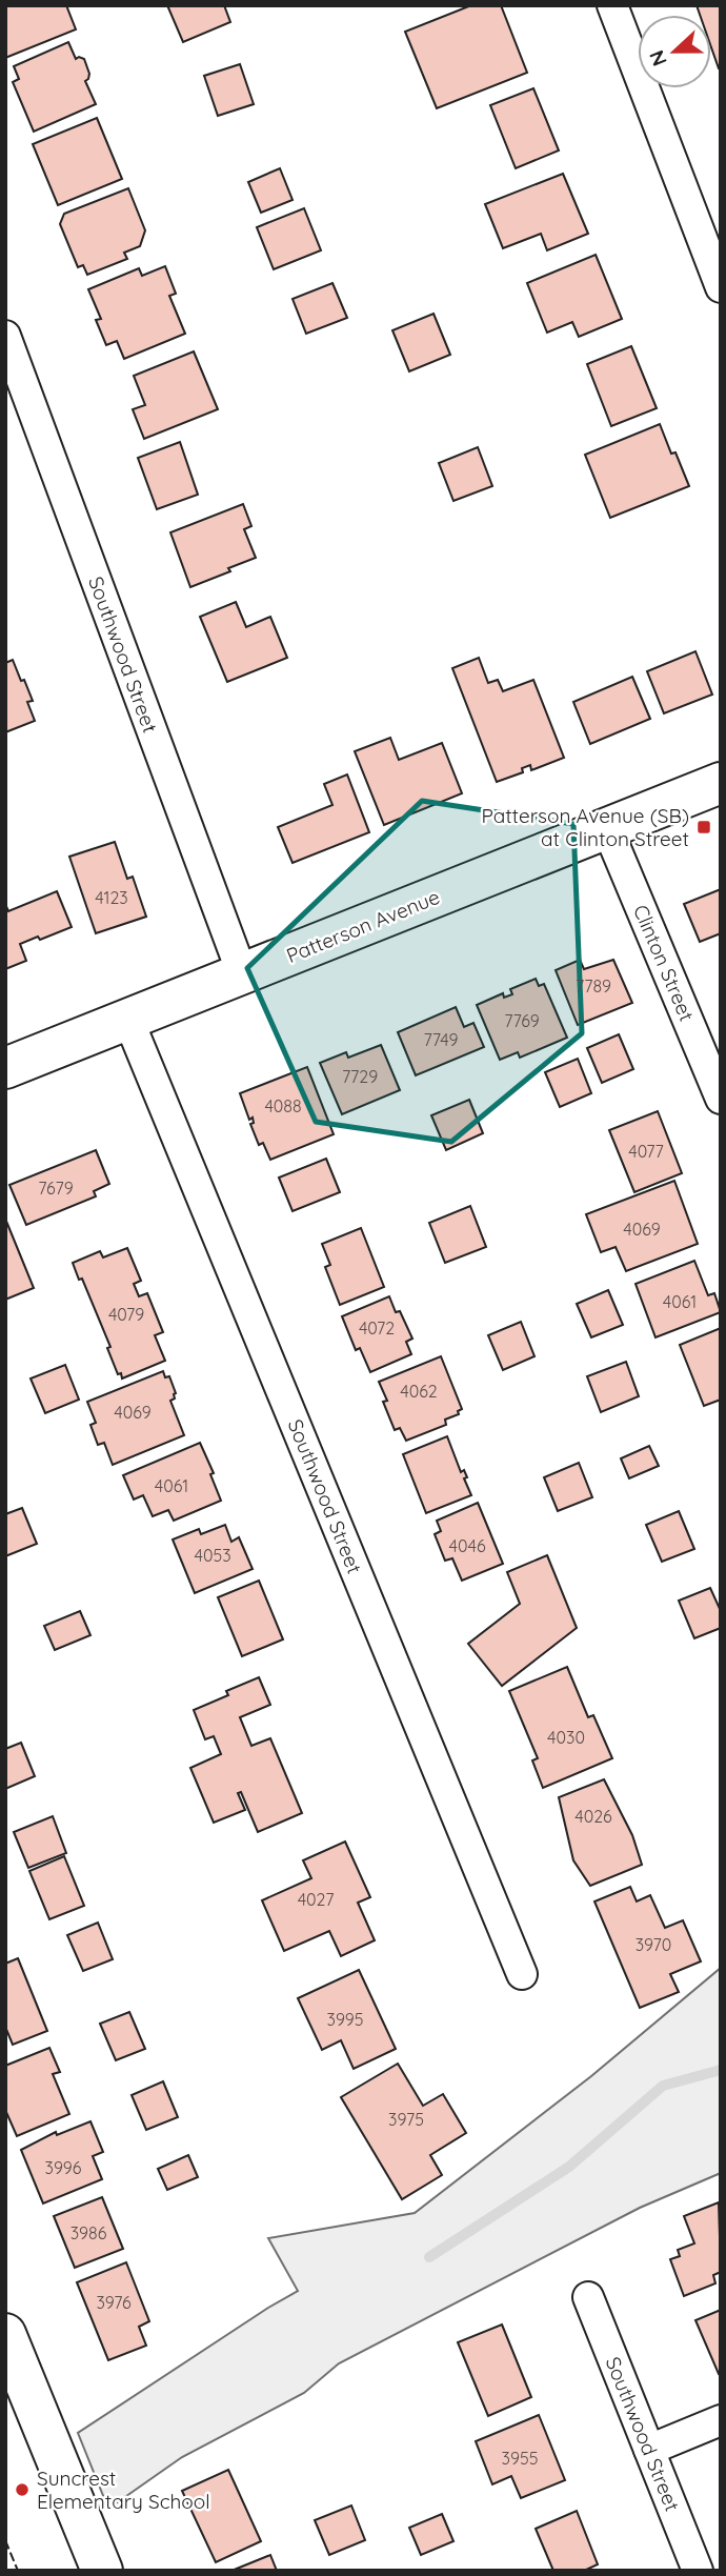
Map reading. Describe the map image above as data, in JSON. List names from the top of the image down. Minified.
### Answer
{"streets":{"street":["Southwood Street","Patterson Avenue","Clinton Street"]},"crossings":[["Southwood Street","Patterson Avenue"],["Patterson Avenue","Clinton Street"]],"places":{"transit":["Patterson Avenue (SB) at Clinton Street"],"other":["Suncrest Elementary School"]},"house_numbers":["4123","7789","7769","7749","7729","4088","4077","7679","4069","4061","4079","4072","4062","4069","4061","4046","4053","4030","4026","4027","3970","3995","3975","3996","3986","3976","3955"],"north":"left"}
